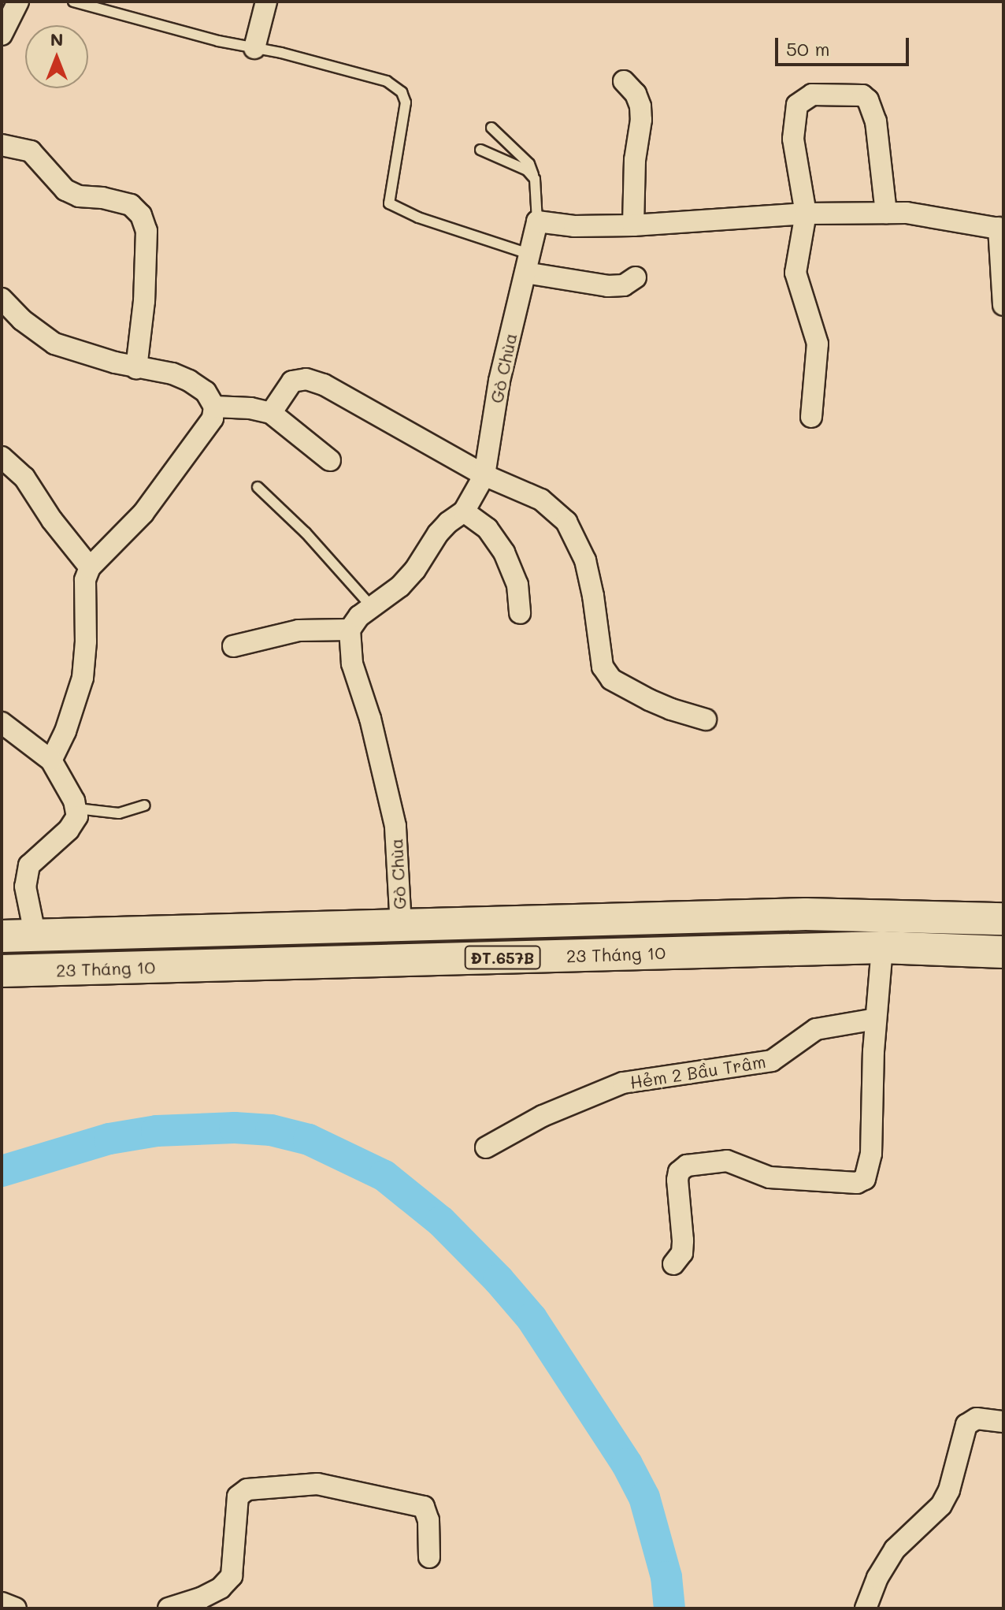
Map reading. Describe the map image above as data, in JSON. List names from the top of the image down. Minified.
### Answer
{"streets":{"main road":["23 Tháng 10","ĐT.657B"],"street":["Gò Chùa","Hẻm 2 Bầu Trâm"]},"crossings":[["Gò Chùa","23 Tháng 10"]],"scale_bar":"50 m","north":"top"}
